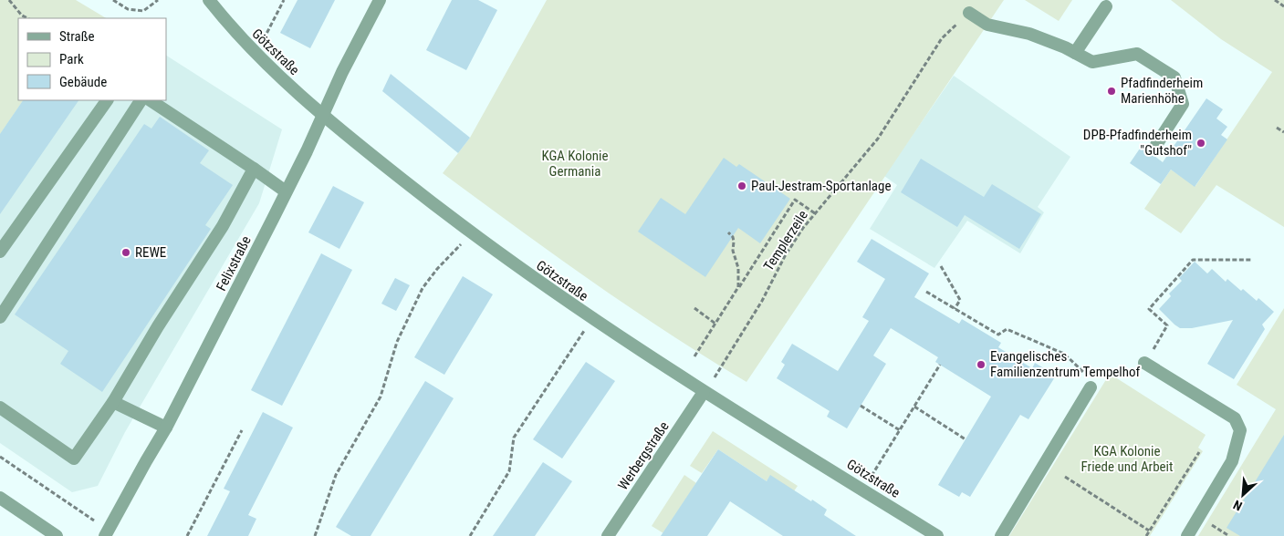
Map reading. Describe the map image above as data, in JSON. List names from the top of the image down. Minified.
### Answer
{"streets":{"street":["Götzstraße","Felixstraße","Werbergstraße"],"path":["Templerzeile"]},"crossings":[["Götzstraße","Templerzeile"],["Götzstraße","Felixstraße"],["Götzstraße","Werbergstraße"],["Templerzeile","Werbergstraße"]],"parks":["KGA Kolonie Germania","KGA Kolonie Friede und Arbeit"],"places":["Pfadfinderheim Marienhöhe","DPB-Pfadfinderheim \"Gutshof\"","Paul-Jestram-Sportanlage","REWE","Evangelisches Familienzentrum Tempelhof"],"legend":["Straße","Park","Gebäude"],"north":"bottom left"}
